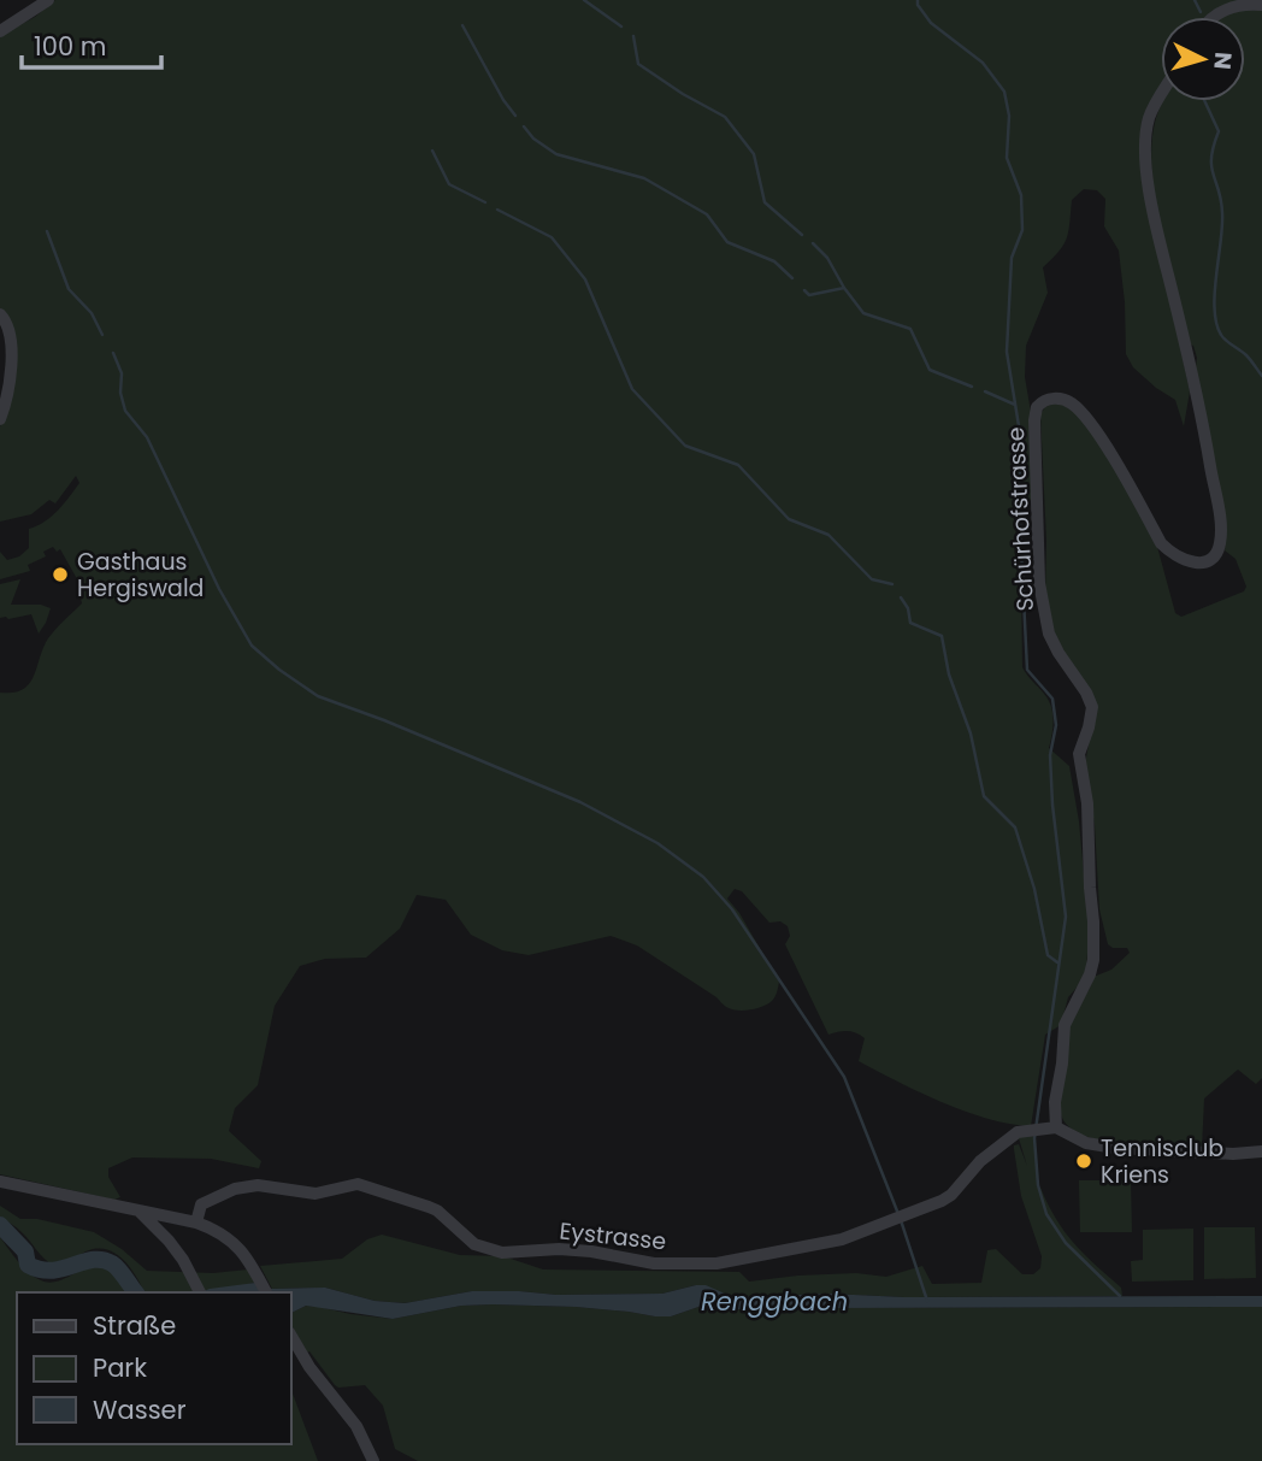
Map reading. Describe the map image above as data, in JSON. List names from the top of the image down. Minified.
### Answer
{"streets":{"street":["Schürhofstrasse","Eystrasse"]},"crossings":[["Schürhofstrasse","Eystrasse"]],"water":["Renggbach"],"places":["Gasthaus Hergiswald","Tennisclub Kriens"],"legend":["Straße","Park","Wasser"],"scale_bar":"100 m","north":"right"}
